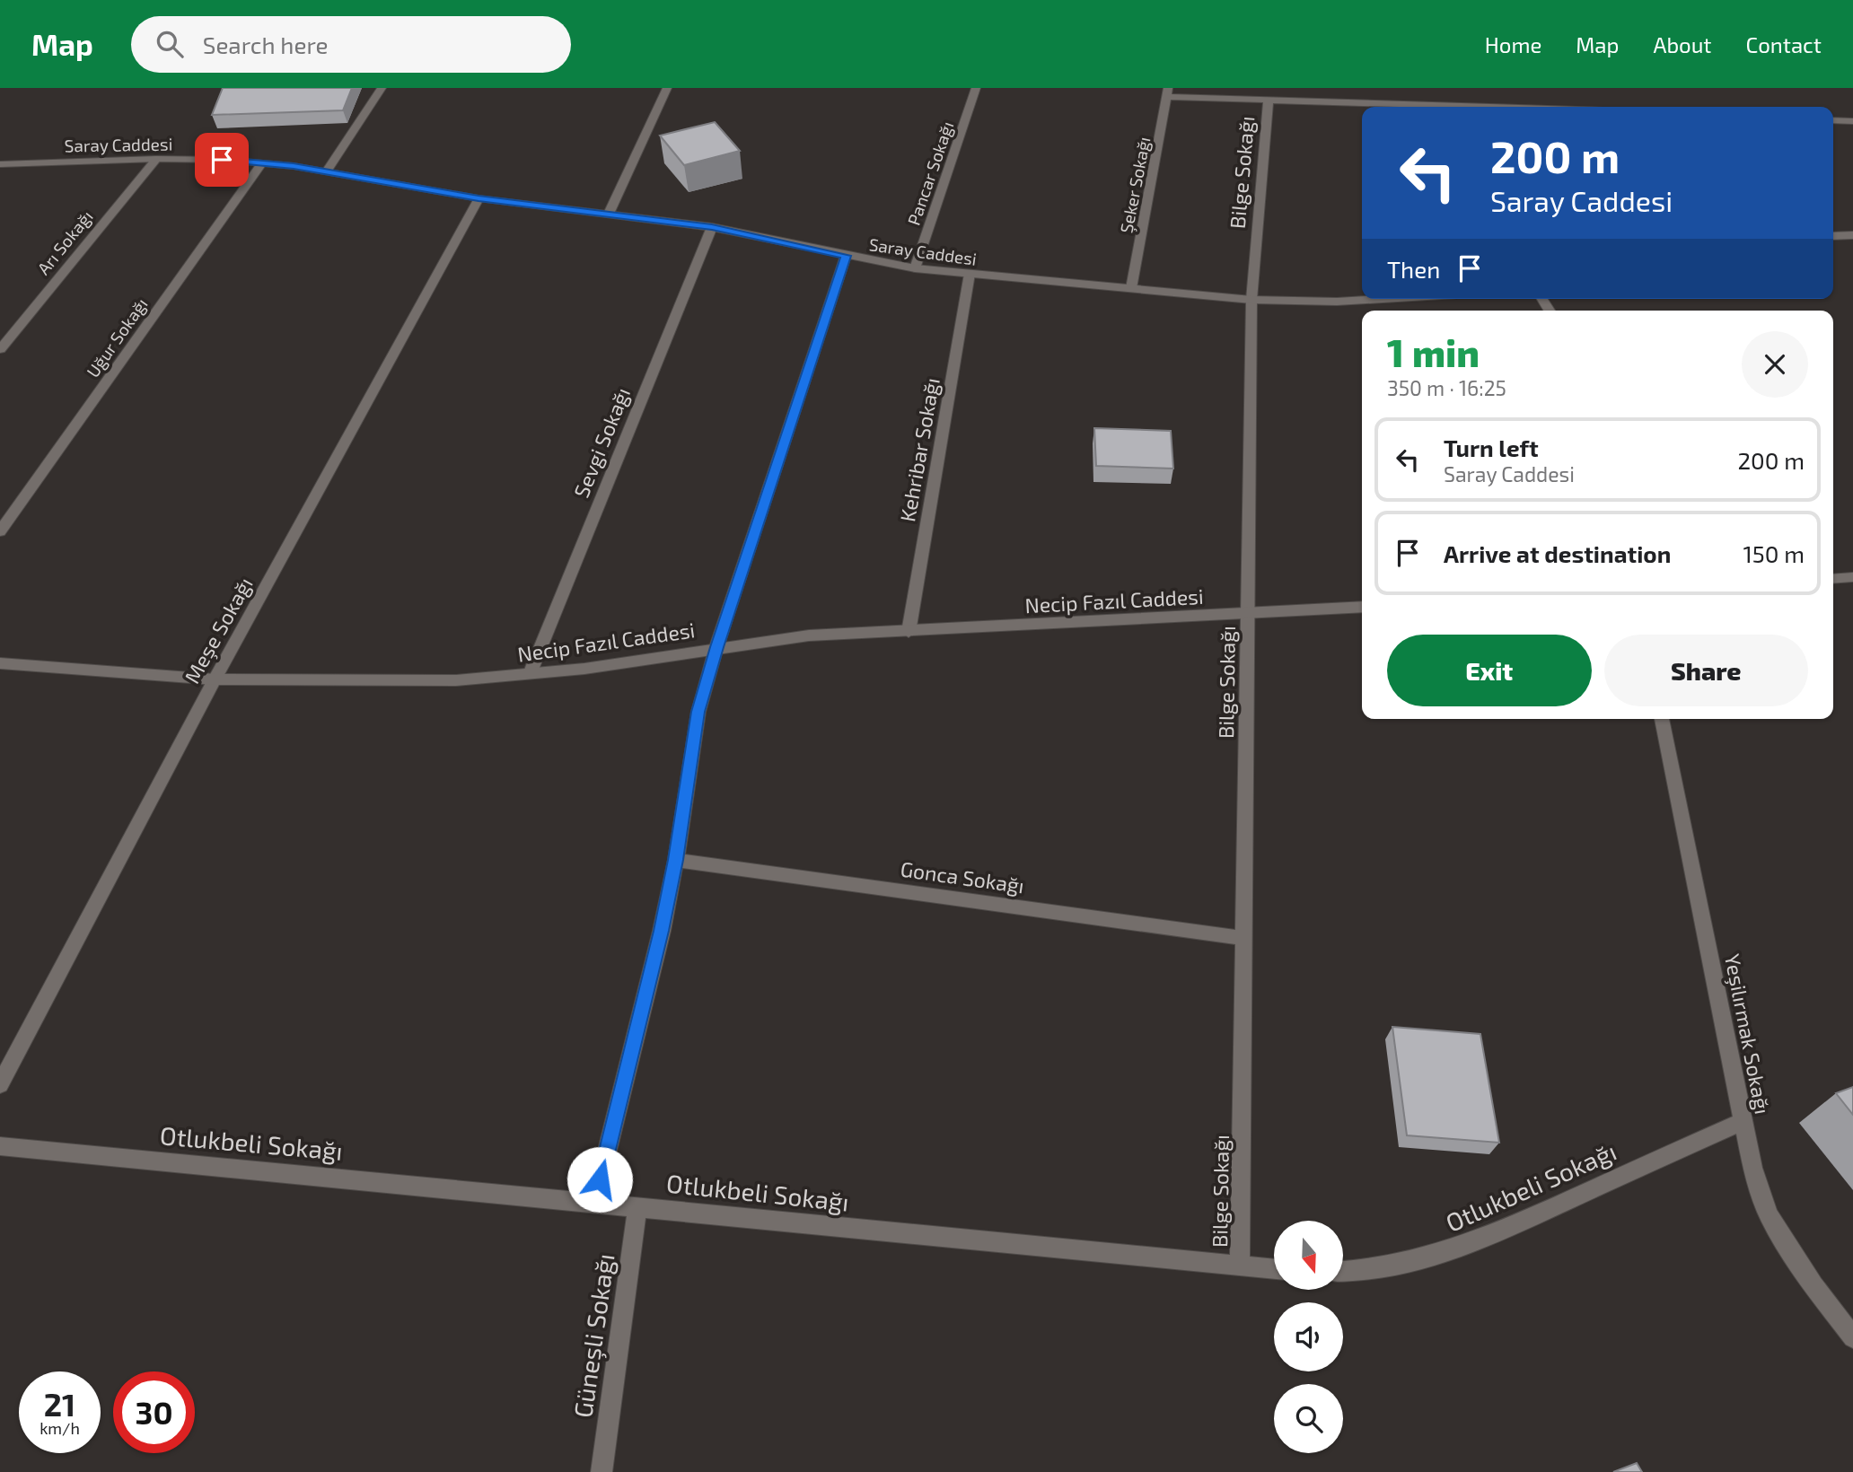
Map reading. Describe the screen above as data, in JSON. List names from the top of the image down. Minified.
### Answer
{"streets":{"street":["Saray Caddesi","Bilge Sokağı","Pancar Sokağı","Şeker Sokağı","Arı Sokağı","Uğur Sokağı","Sevgi Sokağı","Kehribar Sokağı","Necip Fazıl Caddesi","Meşe Sokağı","Gonca Sokağı","Yeşilırmak Sokağı","Otlukbeli Sokağı","Güneşli Sokağı"]},"crossings":[["Saray Caddesi","Bilge Sokağı"],["Saray Caddesi","Pancar Sokağı"],["Saray Caddesi","Şeker Sokağı"],["Saray Caddesi","Arı Sokağı"],["Saray Caddesi","Uğur Sokağı"],["Saray Caddesi","Sevgi Sokağı"],["Saray Caddesi","Kehribar Sokağı"],["Saray Caddesi","Meşe Sokağı"],["Bilge Sokağı","Necip Fazıl Caddesi"],["Bilge Sokağı","Gonca Sokağı"],["Bilge Sokağı","Otlukbeli Sokağı"],["Sevgi Sokağı","Necip Fazıl Caddesi"],["Kehribar Sokağı","Necip Fazıl Caddesi"],["Necip Fazıl Caddesi","Meşe Sokağı"],["Yeşilırmak Sokağı","Otlukbeli Sokağı"],["Otlukbeli Sokağı","Güneşli Sokağı"]],"north":"bottom","page":{"header":"Map","search":"Search here","nav":["Home","Map","About","Contact"],"turn":["200 m","Saray Caddesi"],"then":"Then","heading":["1 min","350 m · 16:25"],"list":[{"name":"Turn left","note":"Saray Caddesi","value":"200 m"},{"name":"Arrive at destination","value":"150 m"}],"buttons":["Exit","Share"],"speed":"21 km/h","limit":"30"}}
